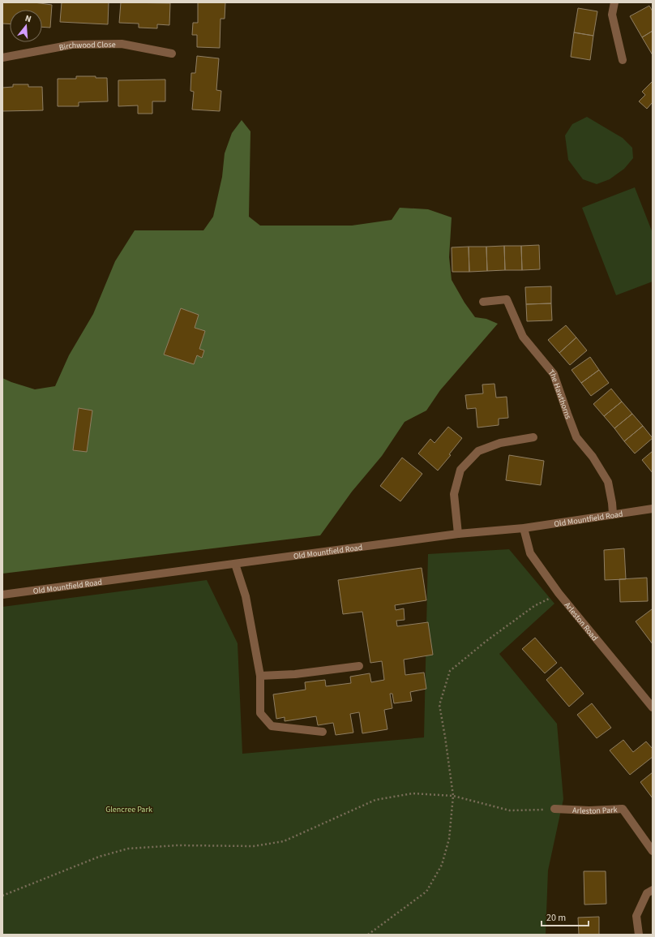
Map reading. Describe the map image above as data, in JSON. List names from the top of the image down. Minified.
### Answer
{"streets":{"street":["Birchwood Close","The Hawthorns","Old Mountfield Road","Arleston Road","Arleston Park"]},"crossings":[["The Hawthorns","Old Mountfield Road"],["Old Mountfield Road","Arleston Road"]],"parks":["Glencree Park"],"scale_bar":"20 m","north":"top"}
